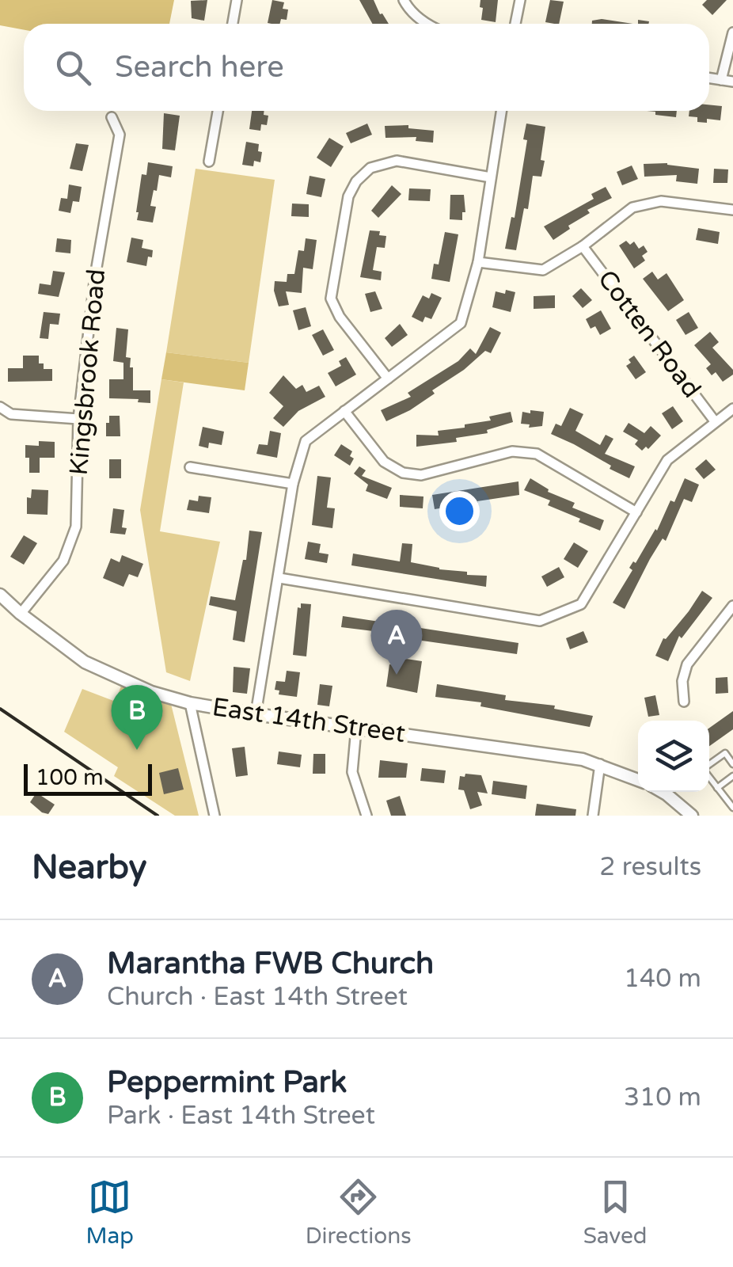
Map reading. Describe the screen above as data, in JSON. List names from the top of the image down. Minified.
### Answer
{"streets":{"street":["Cotten Road","Kingsbrook Road","East 14th Street"]},"crossings":[["Kingsbrook Road","East 14th Street"]],"scale_bar":"100 m","page":{"search":"Search here","pins":["A","B"],"scale":"100 m","heading":["Nearby","2 results"],"list":[{"mark":"A","name":"Marantha FWB Church","note":"Church · East 14th Street","value":"140 m"},{"mark":"B","name":"Peppermint Park","note":"Park · East 14th Street","value":"310 m"}],"nav":["Map","Directions","Saved"]}}
